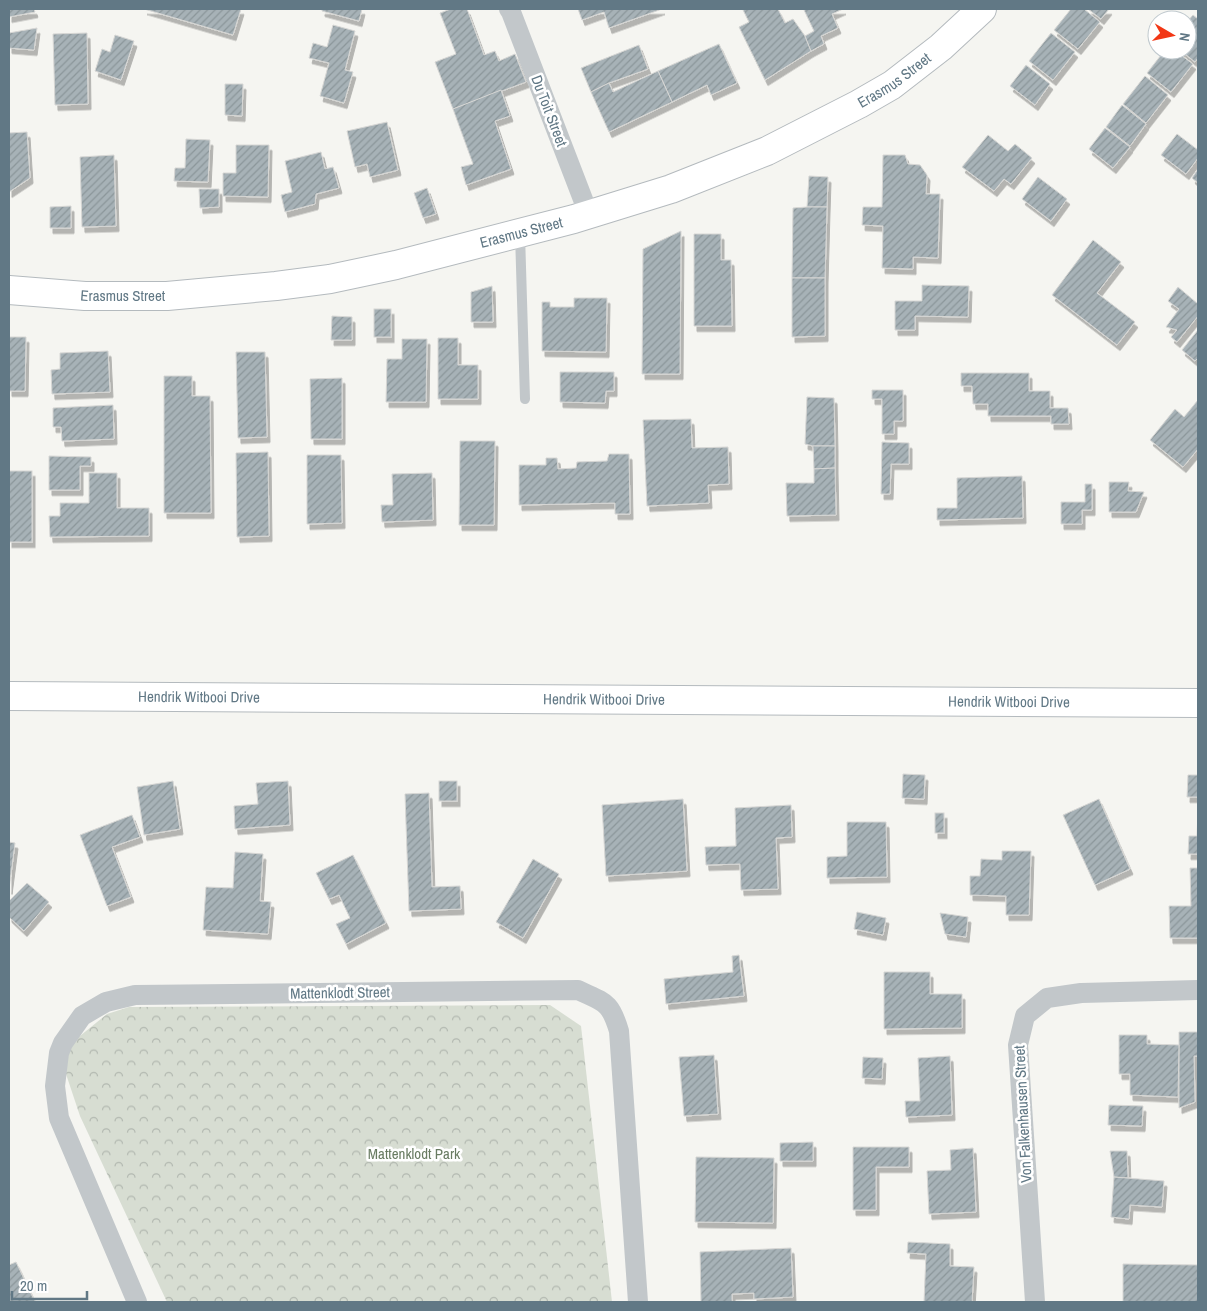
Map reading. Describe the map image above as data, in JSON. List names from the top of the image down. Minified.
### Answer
{"streets":{"main road":["Erasmus Street","Hendrik Witbooi Drive"],"street":["Du Toit Street","Mattenklodt Street","Von Falkenhausen Street"]},"crossings":[["Erasmus Street","Du Toit Street"]],"parks":["Mattenklodt Park"],"scale_bar":"20 m","north":"right"}
